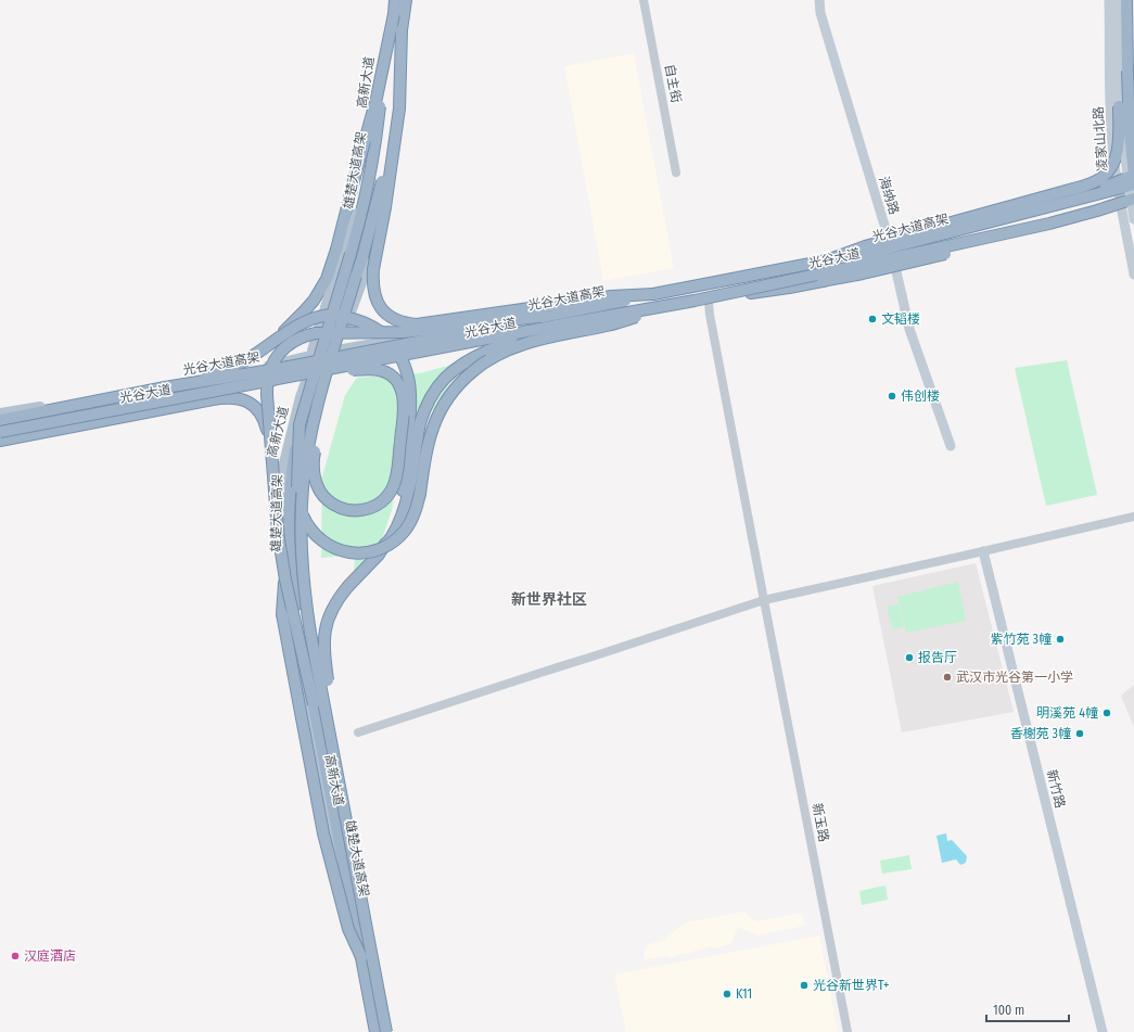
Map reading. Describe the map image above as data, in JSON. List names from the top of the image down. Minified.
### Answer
{"streets":{"highway":["雄楚大道高架","光谷大道高架"],"main road":["高新大道","凌家山北路","海纳路","光谷大道","新竹路"],"street":["自主街","新玉路"]},"crossings":[["高新大道","雄楚大道高架"],["高新大道","光谷大道"],["凌家山北路","光谷大道"],["海纳路","光谷大道"],["光谷大道高架","光谷大道"],["光谷大道","新玉路"]],"districts":["新世界社区"],"places":["文韬楼","伟创楼","紫竹苑 3幢","报告厅","武汉市光谷第一小学","明溪苑 4幢","香榭苑 3幢","汉庭酒店","光谷新世界T+","K11"],"scale_bar":"100 m"}
